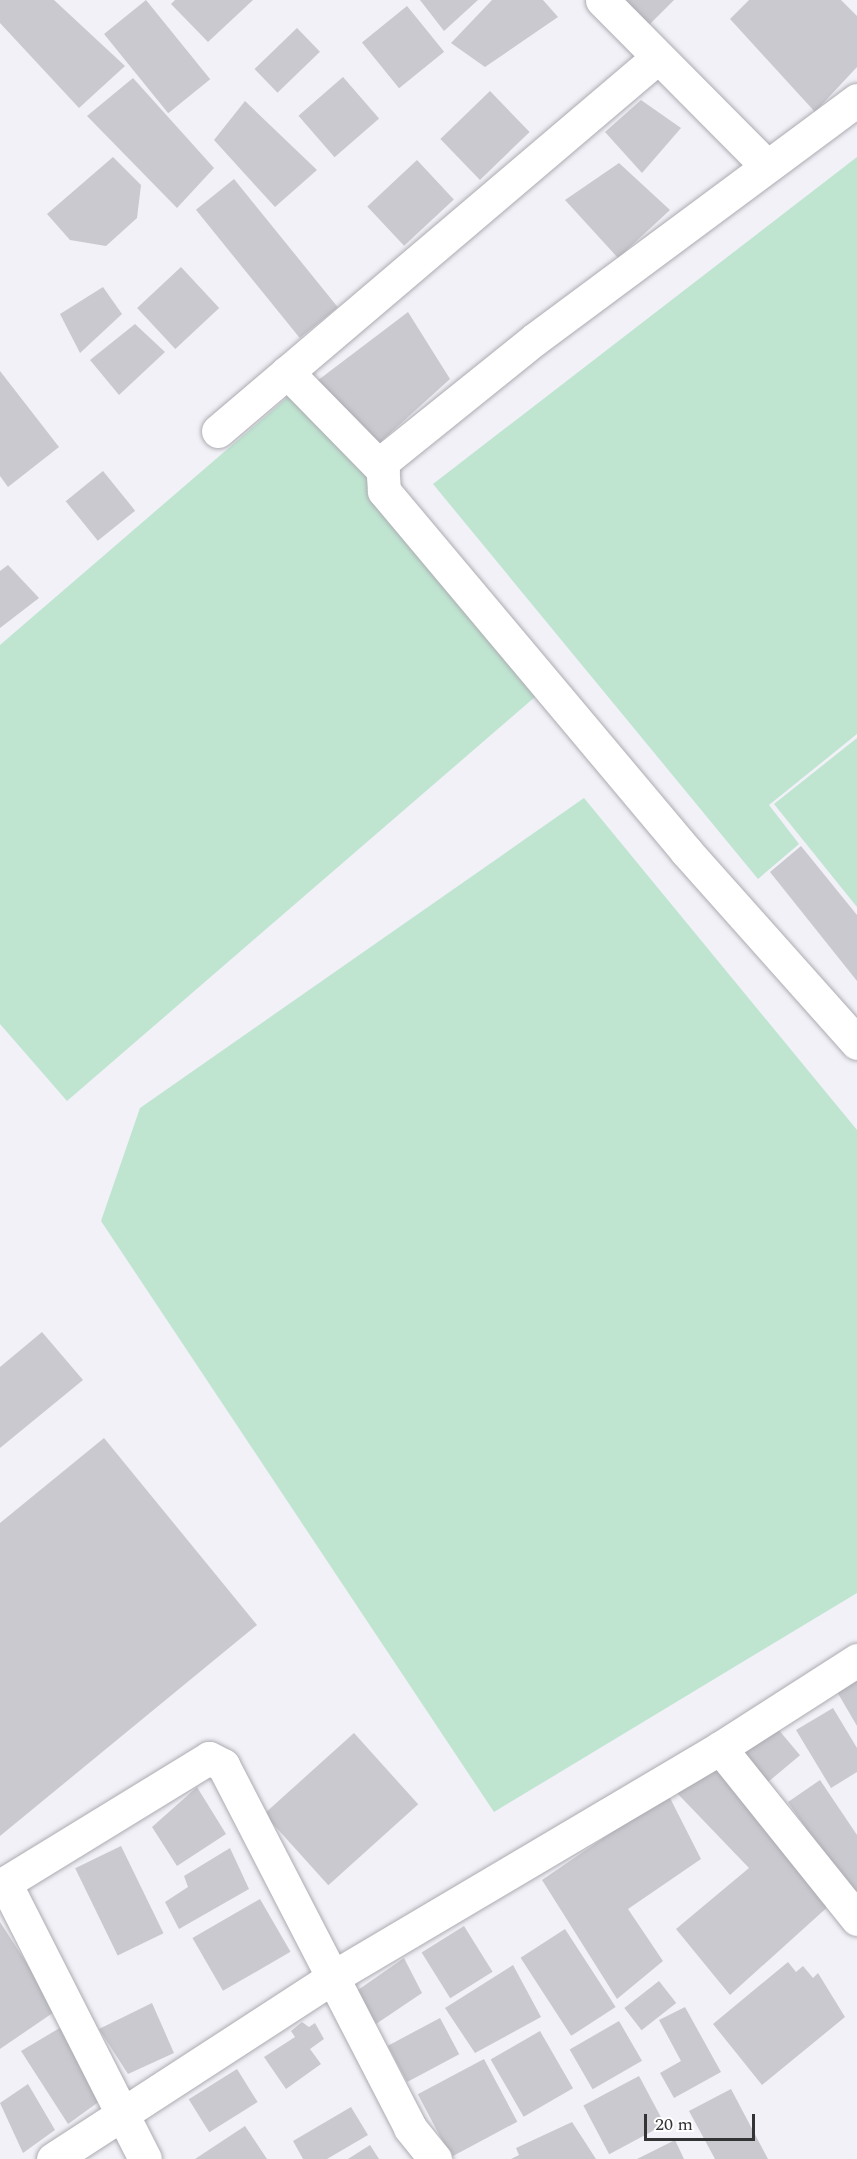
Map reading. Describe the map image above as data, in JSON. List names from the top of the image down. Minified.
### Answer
{"scale_bar":"20 m"}
